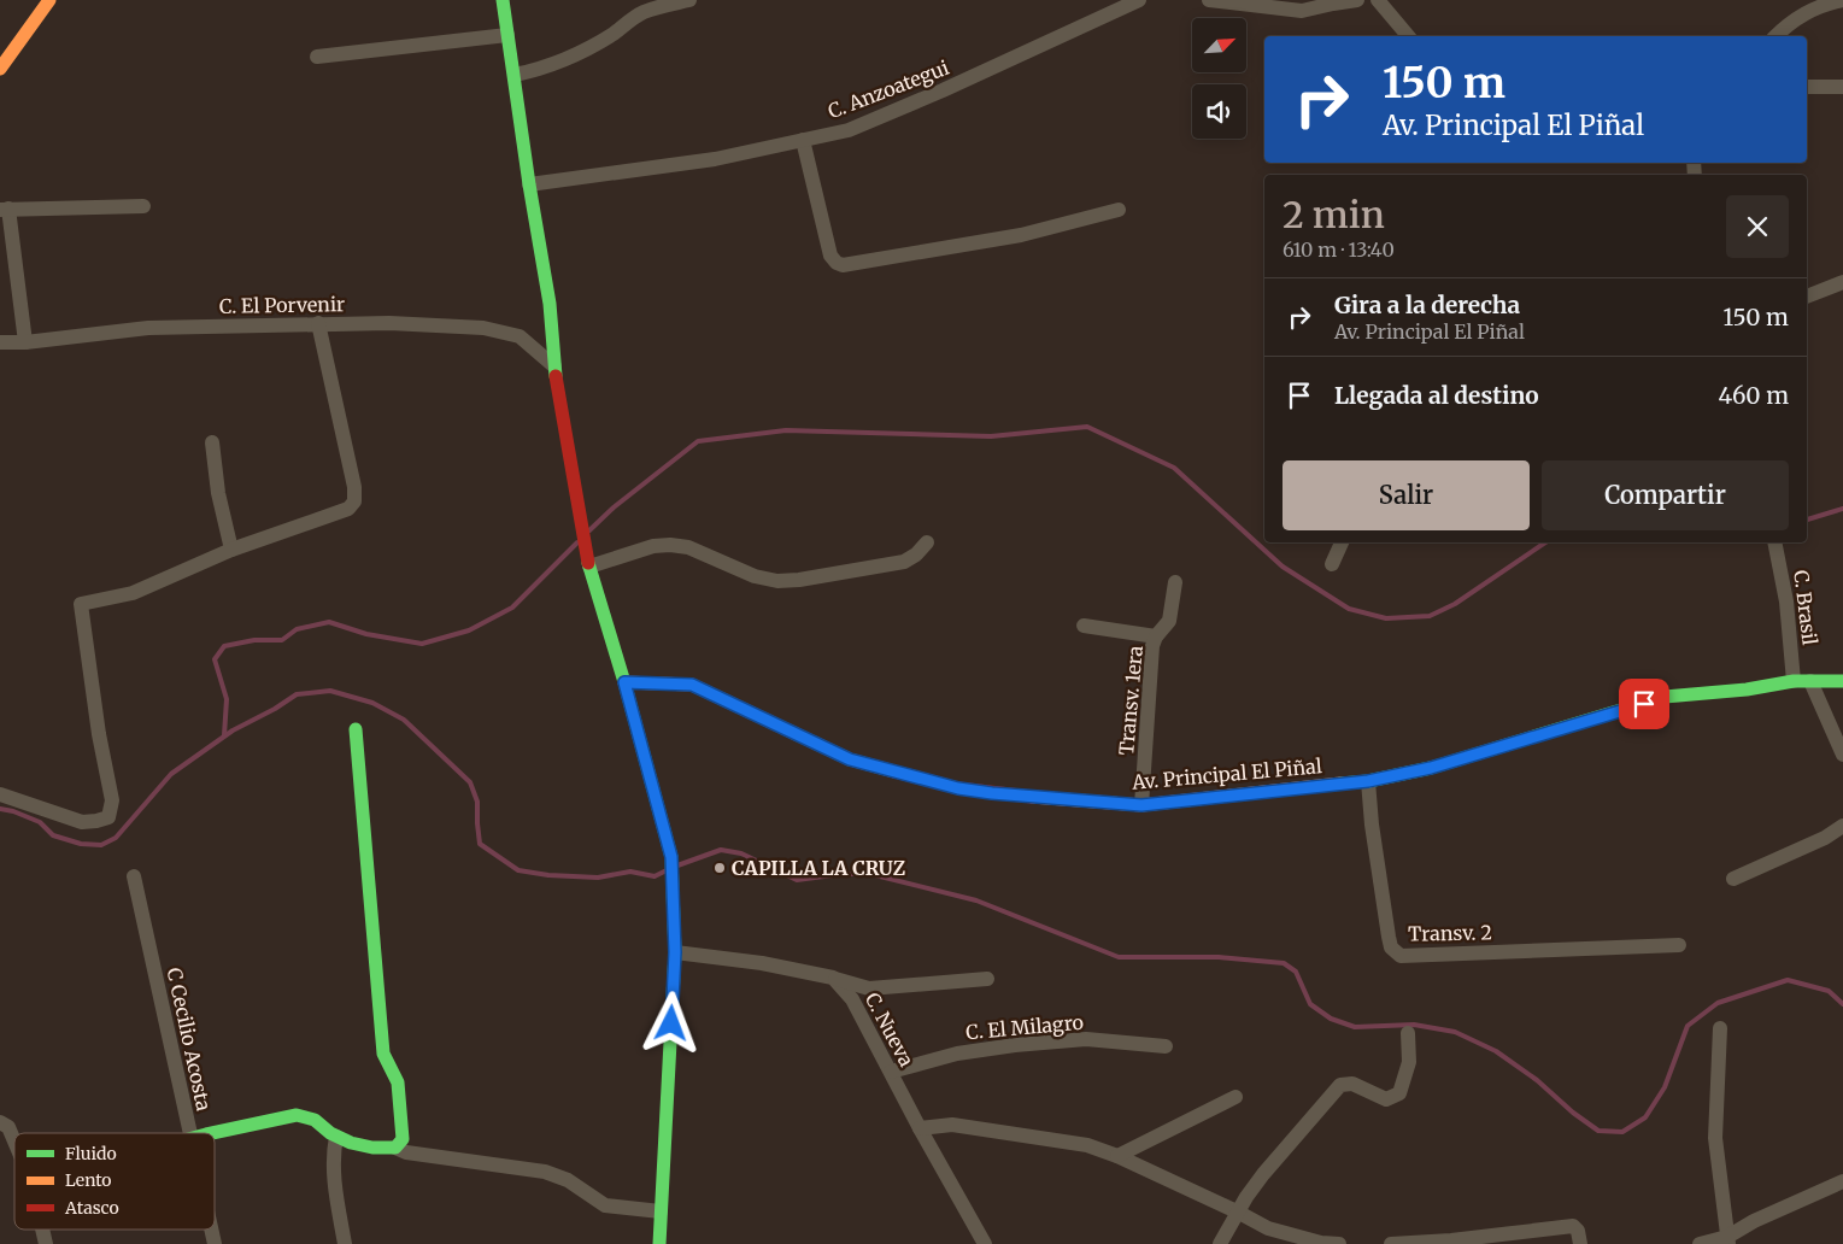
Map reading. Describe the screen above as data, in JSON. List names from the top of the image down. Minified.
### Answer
{"streets":{"street":["C. Anzoategui","C. El Porvenir","C. Brasil","Transv. 1era","Av. Principal El Piñal","Transv. 2","C. El Milagro","C. Nueva","C Cecilio Acosta"]},"crossings":[["C. Brasil","Av. Principal El Piñal"],["Transv. 1era","Av. Principal El Piñal"],["Av. Principal El Piñal","Transv. 2"],["C. El Milagro","C. Nueva"]],"places":["CAPILLA LA CRUZ"],"legend":["Fluido","Lento","Atasco"],"north":"top right","page":{"turn":["150 m","Av. Principal El Piñal"],"heading":["2 min","610 m · 13:40"],"list":[{"name":"Gira a la derecha","note":"Av. Principal El Piñal","value":"150 m"},{"name":"Llegada al destino","value":"460 m"}],"buttons":["Salir","Compartir"]}}
